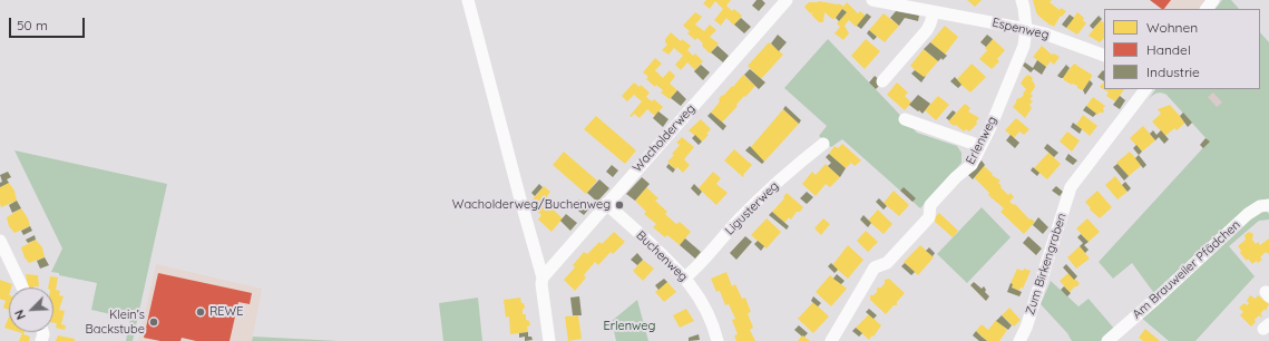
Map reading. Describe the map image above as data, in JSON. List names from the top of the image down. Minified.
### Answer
{"streets":{"street":["Espenweg","Wacholderweg","Erlenweg","Ligusterweg","Buchenweg","Zum Birkengraben","Am Brauweiler Pfädchen"]},"crossings":[["Espenweg","Erlenweg"],["Wacholderweg","Buchenweg"],["Ligusterweg","Buchenweg"]],"parks":["Erlenweg"],"places":["Wacholderweg/Buchenweg","REWE","Klein’s Backstube"],"legend":["Wohnen","Handel","Industrie"],"scale_bar":"50 m","north":"bottom left"}
